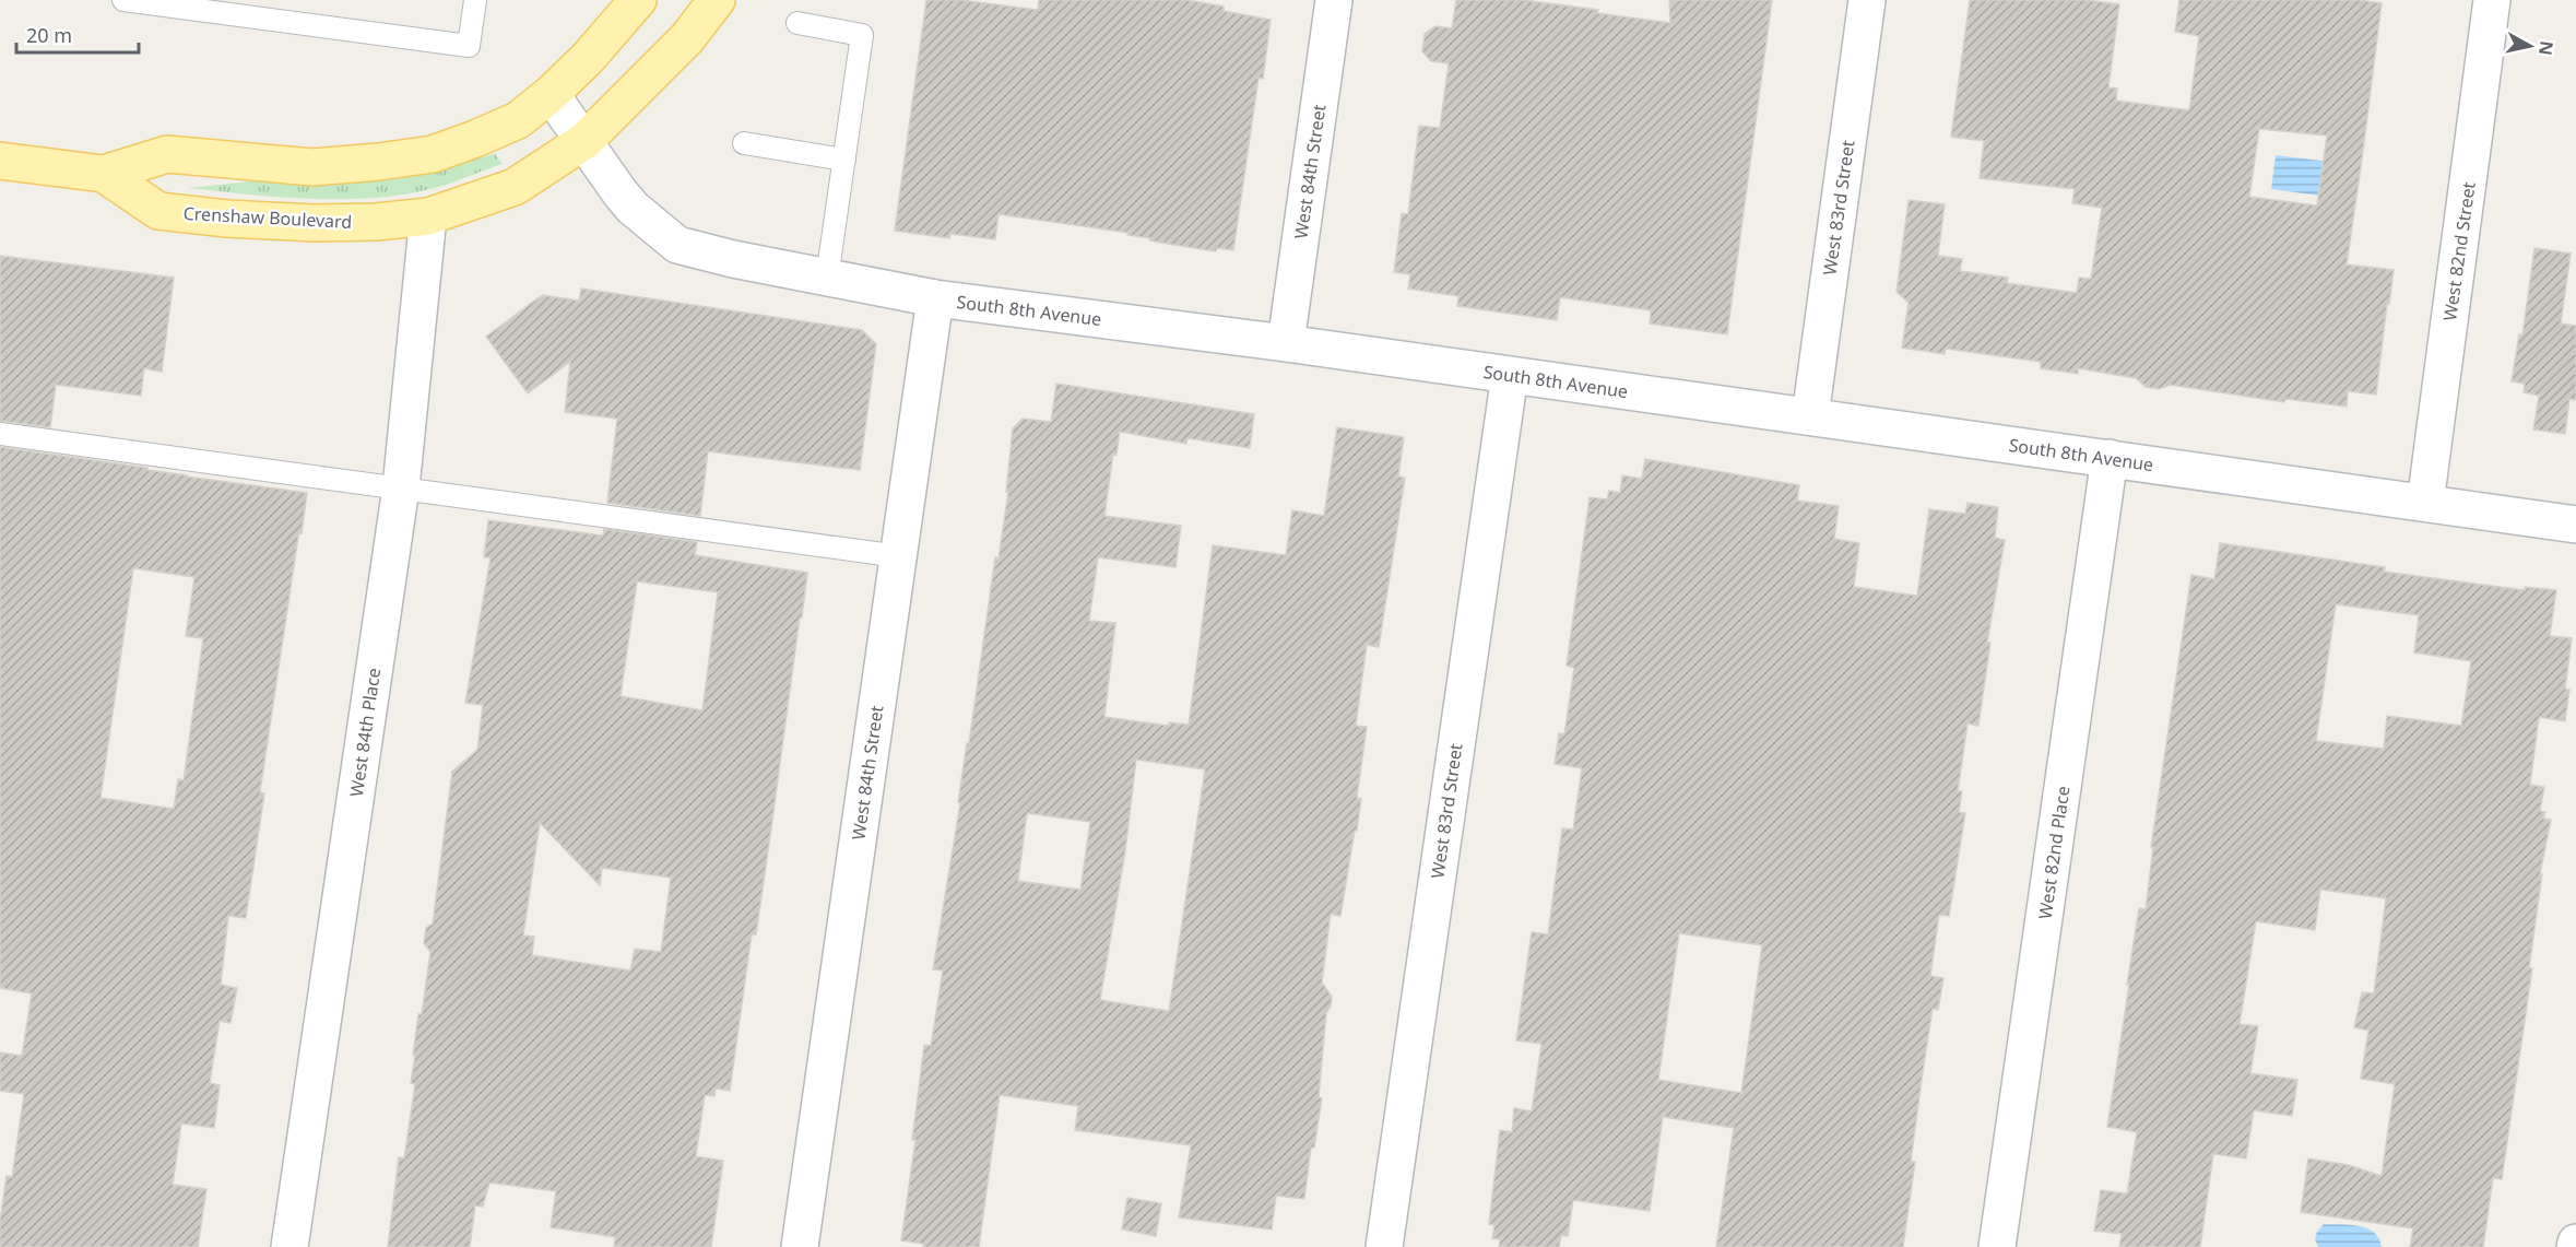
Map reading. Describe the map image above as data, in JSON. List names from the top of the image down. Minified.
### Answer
{"streets":{"main road":["Crenshaw Boulevard"],"street":["West 84th Street","West 83rd Street","West 82nd Street","South 8th Avenue","West 84th Place","West 82nd Place"]},"crossings":[["West 84th Street","South 8th Avenue"],["West 83rd Street","South 8th Avenue"],["Crenshaw Boulevard","South 8th Avenue"],["Crenshaw Boulevard","West 84th Place"],["West 82nd Street","South 8th Avenue"],["South 8th Avenue","West 82nd Place"]],"scale_bar":"20 m","north":"right"}
